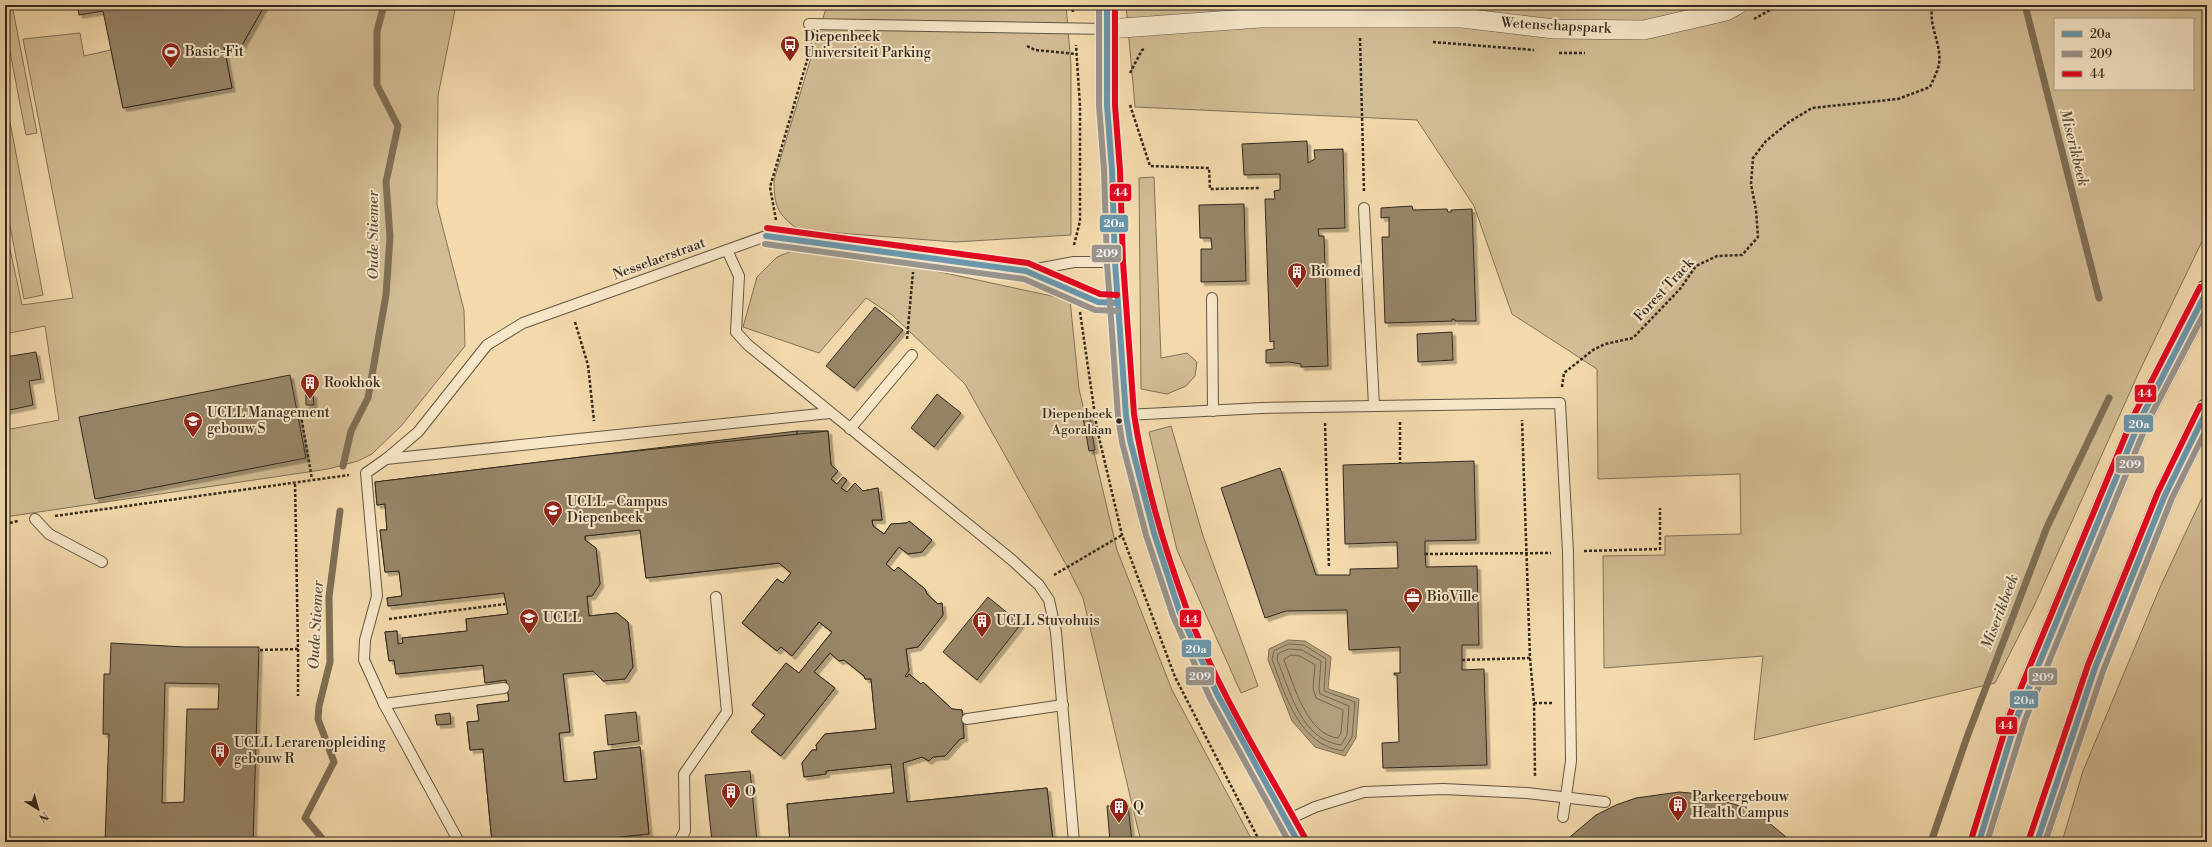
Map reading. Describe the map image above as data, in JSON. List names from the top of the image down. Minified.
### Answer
{"streets":{"street":["Wetenschapspark"],"lane":["Nesselaerstraat"],"path":["Forest Track"]},"water":["Miserikbeek","Oude Stiemer"],"places":{"bus stop":["Diepenbeek Universiteit Parking"],"sports":["Basic-Fit"],"building":["Biomed","Rookhok","UCLL Stuvohuis","UCLL Lerarenopleiding gebouw R","O","Parkeergebouw Health Campus","Q"],"other":["Diepenbeek Agoralaan"],"school or university":["UCLL Management gebouw S","UCLL - Campus Diepenbeek","UCLL"],"office":["BioVille"]},"lines":["transit line 20a","transit line 209","transit line 44"],"legend":["20a","209","44"],"north":"bottom right"}
